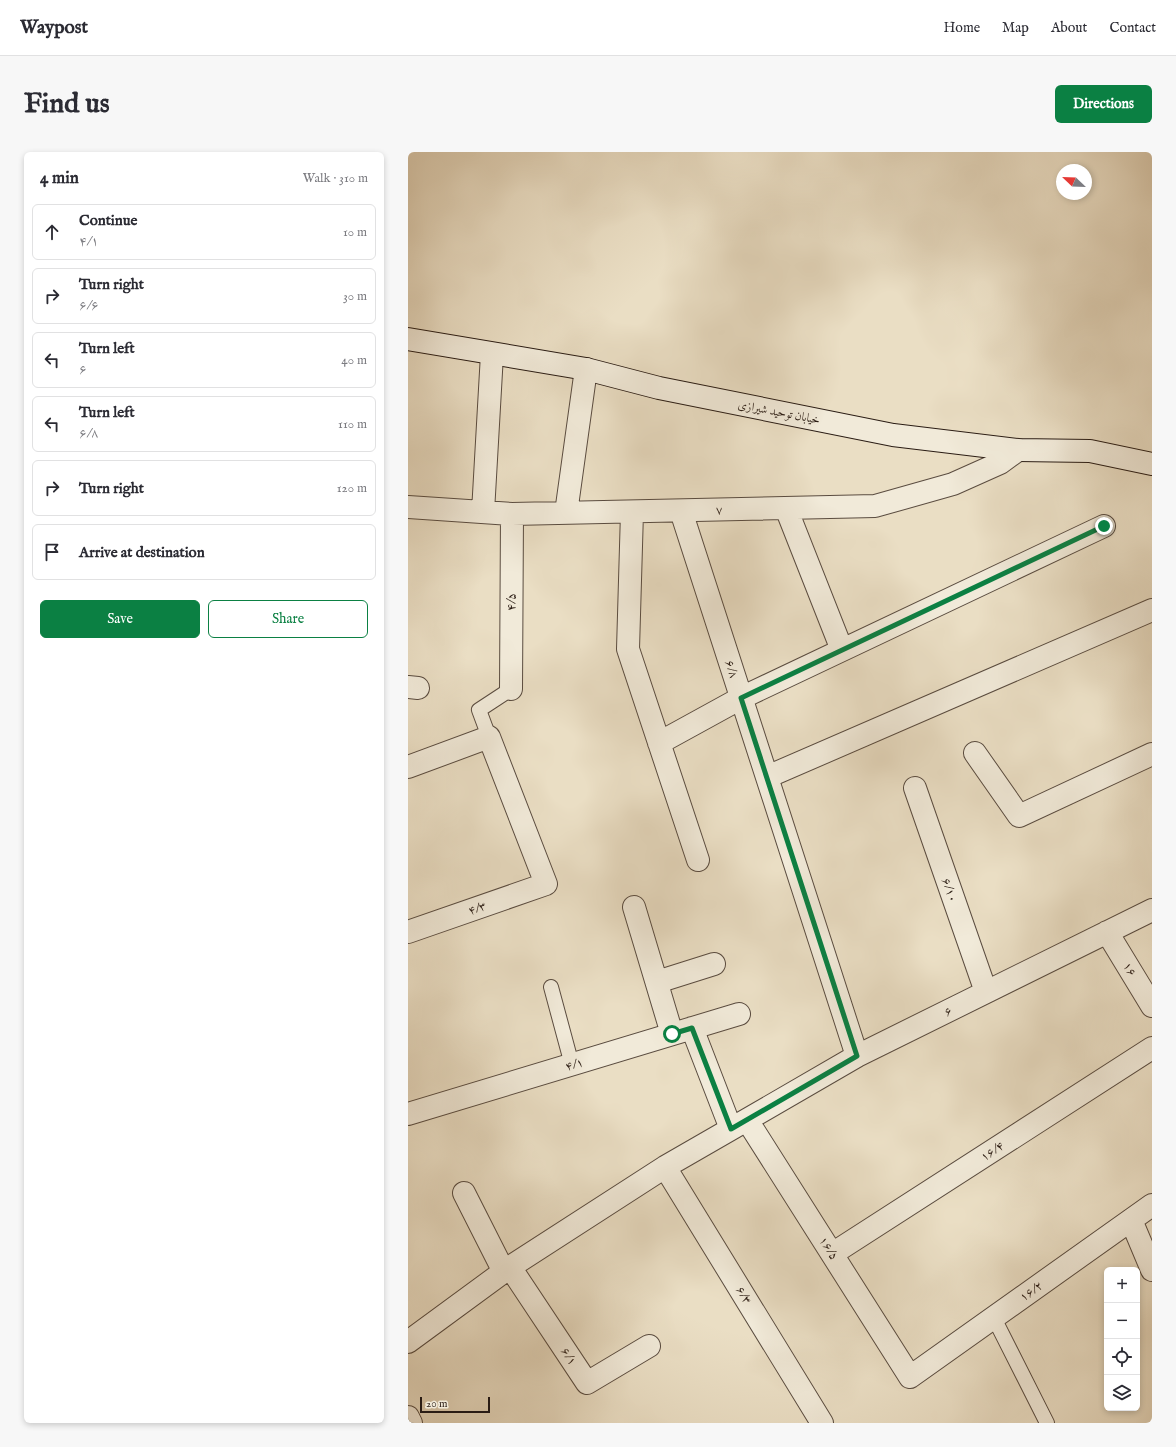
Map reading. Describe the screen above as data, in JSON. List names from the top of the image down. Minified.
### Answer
{"streets":{"street":["خیابان توحید شیرازی","۷","۴/۵","۶/۸","۶/۱۰","۴/۳","۱۶","۶","۴/۱","۱۶/۴","۱۶/۵","۱۶/۲","۶/۳","۶/۱"]},"crossings":[["خیابان توحید شیرازی","۷"],["۷","۴/۵"],["۷","۶/۸"],["۶/۸","۶"],["۶/۱۰","۶"],["۱۶","۶"],["۶","۱۶/۵"],["۶","۶/۳"],["۶","۶/۱"],["۴/۱","۱۶/۵"],["۱۶/۴","۱۶/۵"],["۱۶/۵","۱۶/۲"]],"scale_bar":"20 m","north":"top left","page":{"header":"Waypost","nav":["Home","Map","About","Contact"],"buttons":["Directions",["Save","Share"]],"title":"Find us","heading":["4 min","Walk · 310 m"],"list":[["Continue","۴/۱","10 m"],["Turn right","۶/۶","30 m"],["Turn left","۶","40 m"],["Turn left","۶/۸","110 m"],["Turn right","120 m"],"Arrive at destination"],"map_buttons":["+","−"],"scale":"20 m"}}
